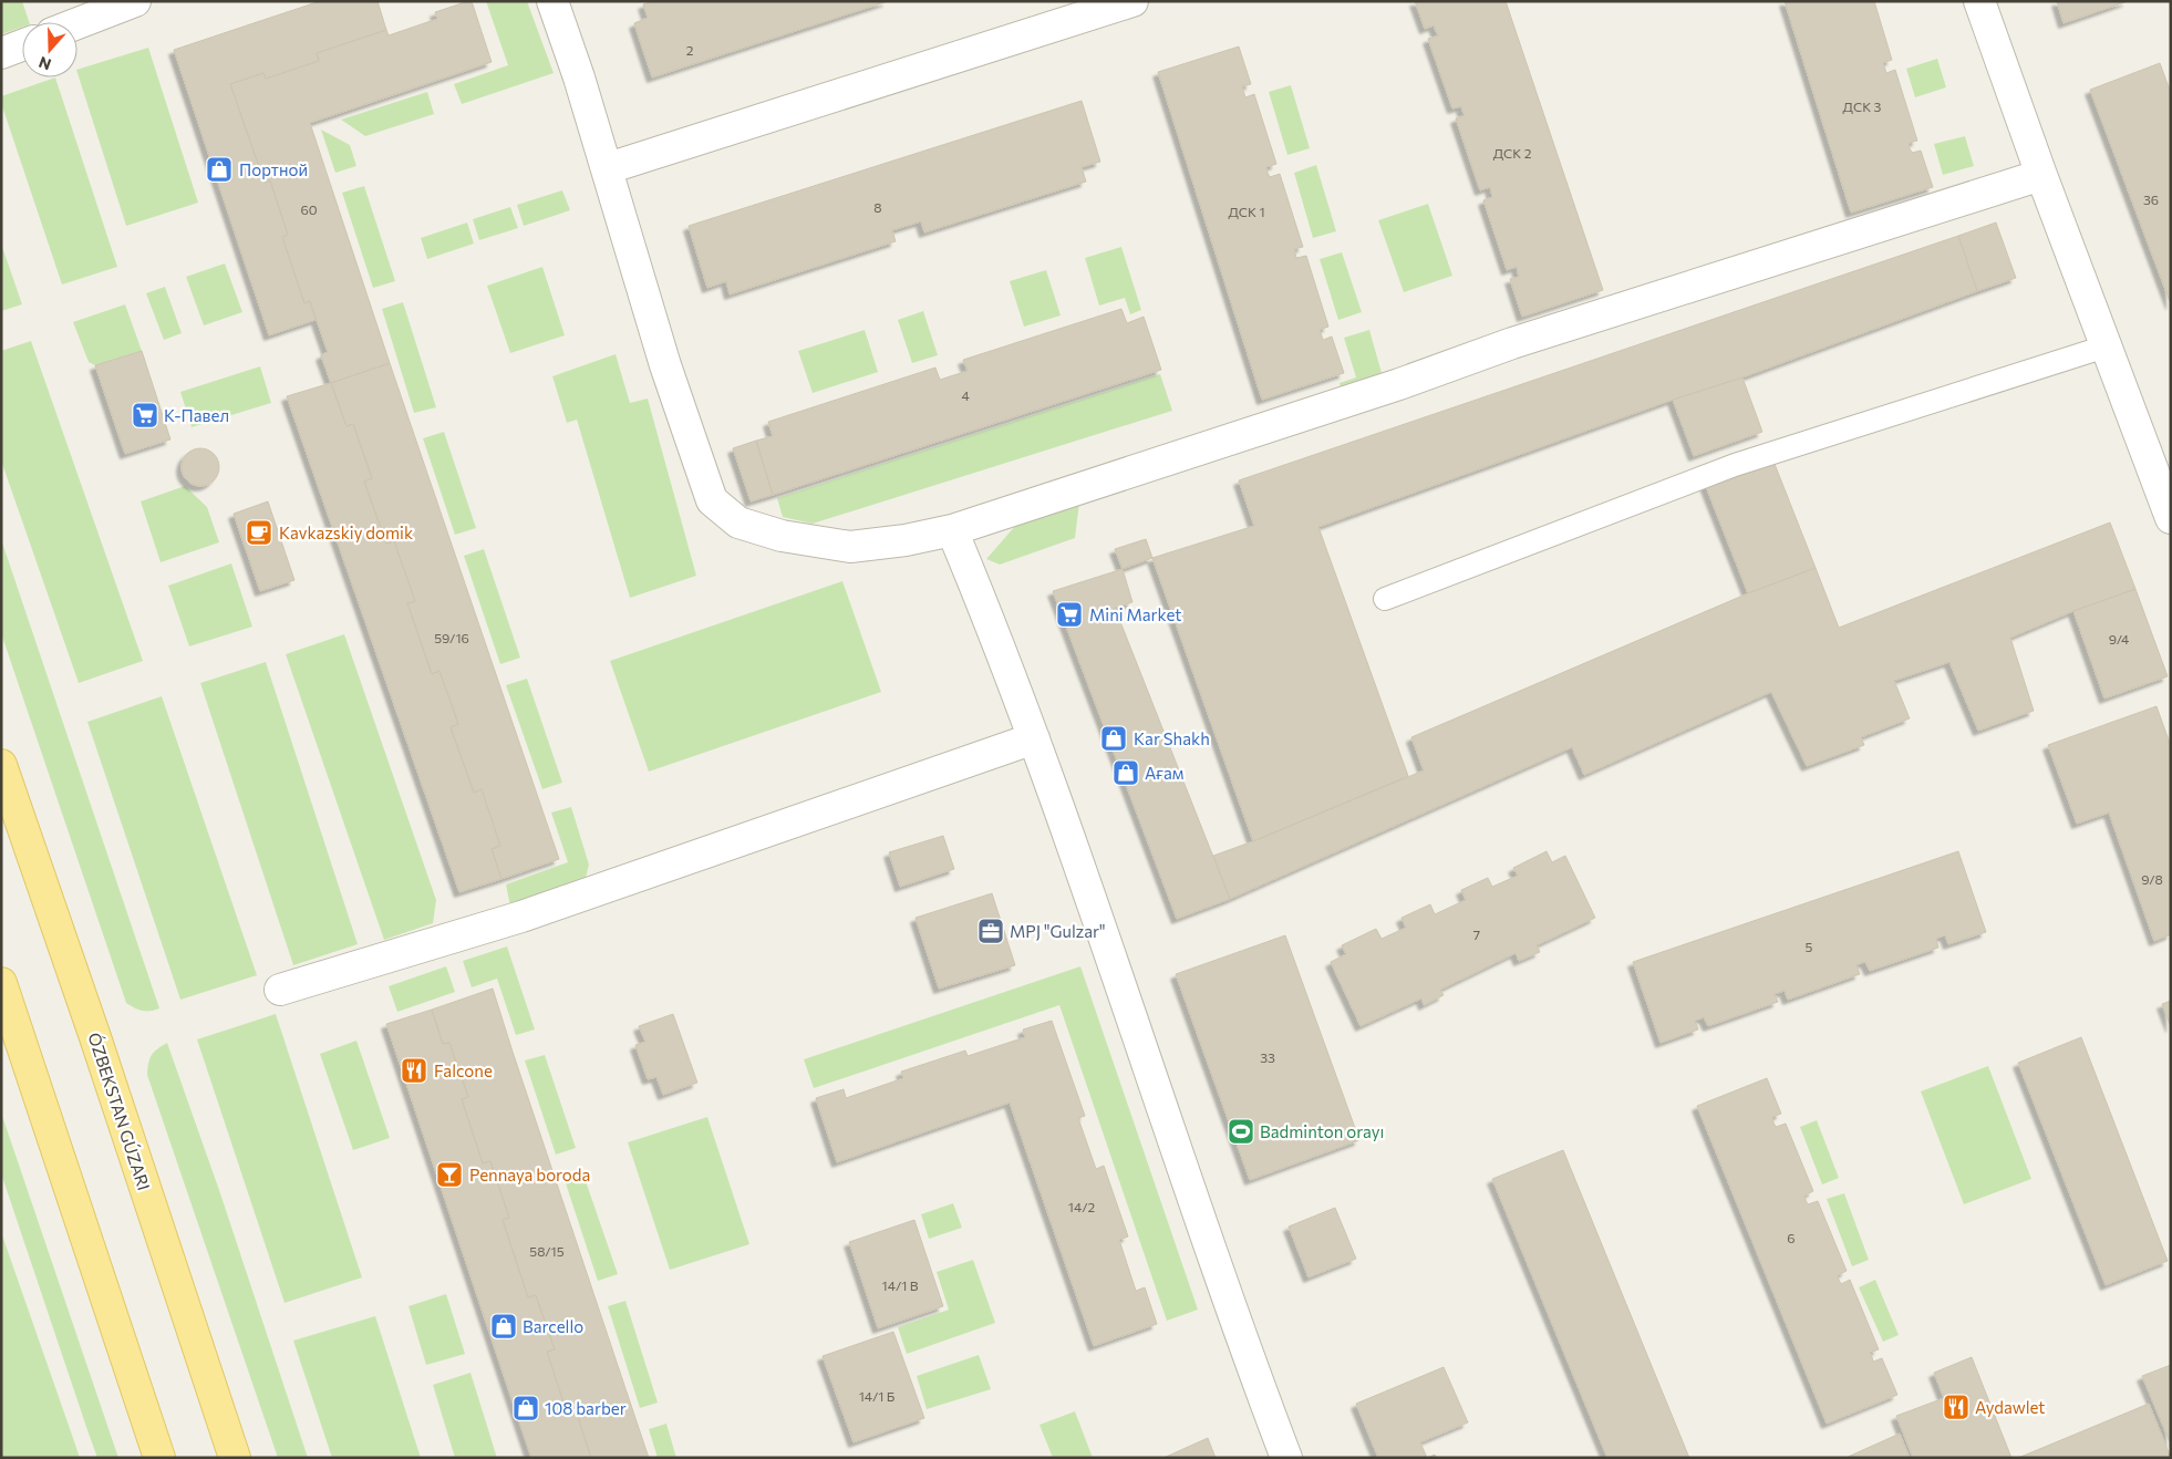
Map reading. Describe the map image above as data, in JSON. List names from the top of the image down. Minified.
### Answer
{"places":{"shop":["Портной","Kar Shakh","Ағам","Barcello","108 barber"],"supermarket":["К-Павел","Mini Market"],"cafe":["Kavkazskiy domik"],"office":["MPJ \"Gulzar\""],"restaurant":["Falcone","Aydawlet"],"sports":["Badminton orayı"],"bar":["Pennaya boroda"]},"house_numbers":["2","ДСК 3","ДСК 2","36","8","60","ДСК 1","4","59/16","9/4","9/8","7","5","33","14/2","6","58/15","14/1 В","14/1 Б"],"north":"bottom"}
